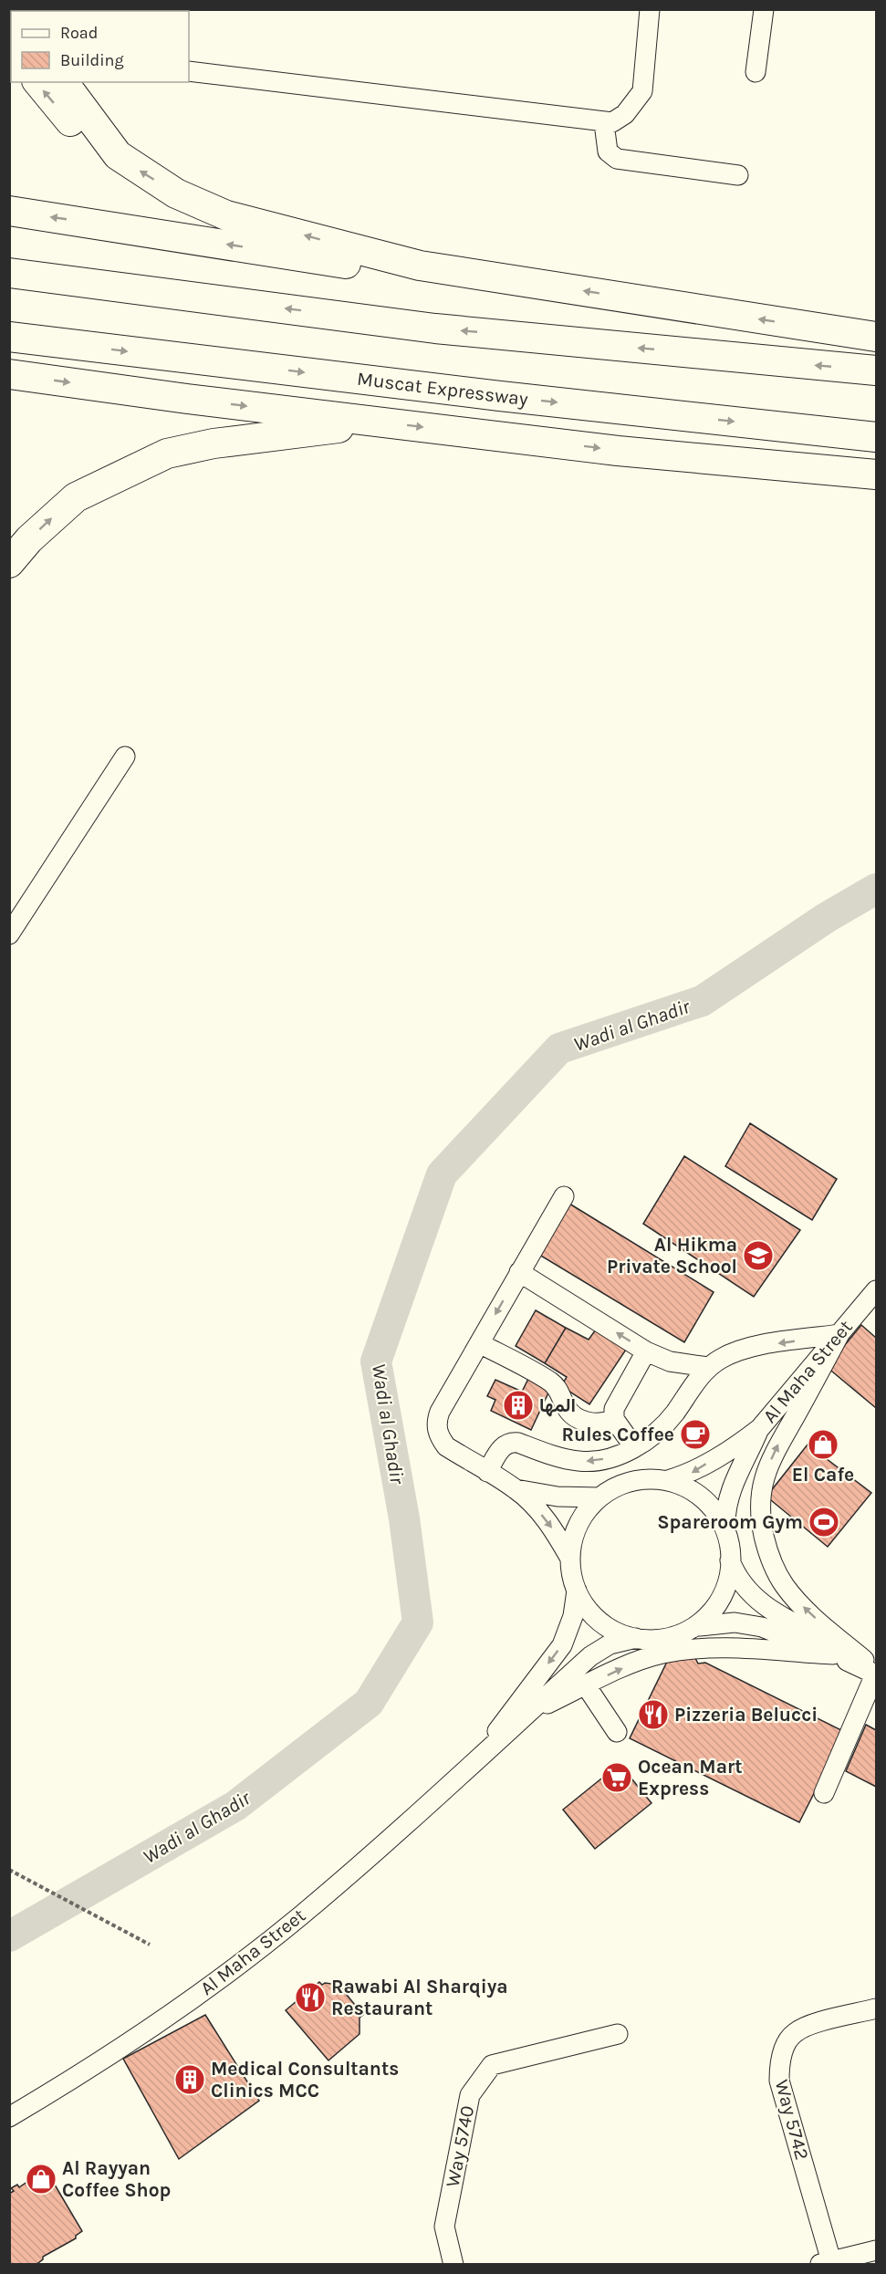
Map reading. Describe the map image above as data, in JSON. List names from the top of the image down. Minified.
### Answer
{"streets":{"highway":["Muscat Expressway"],"street":["Al Maha Street","Way 5742","Way 5740"]},"water":["Wadi al Ghadir"],"places":{"school or university":["Al Hikma Private School"],"building":["المها","Medical Consultants Clinics MCC"],"cafe":["Rules Coffee"],"shop":["El Cafe","Al Rayyan Coffee Shop"],"sports":["Spareroom Gym"],"restaurant":["Pizzeria Belucci","Rawabi Al Sharqiya Restaurant"],"supermarket":["Ocean Mart Express"]},"legend":["Road","Building"]}
